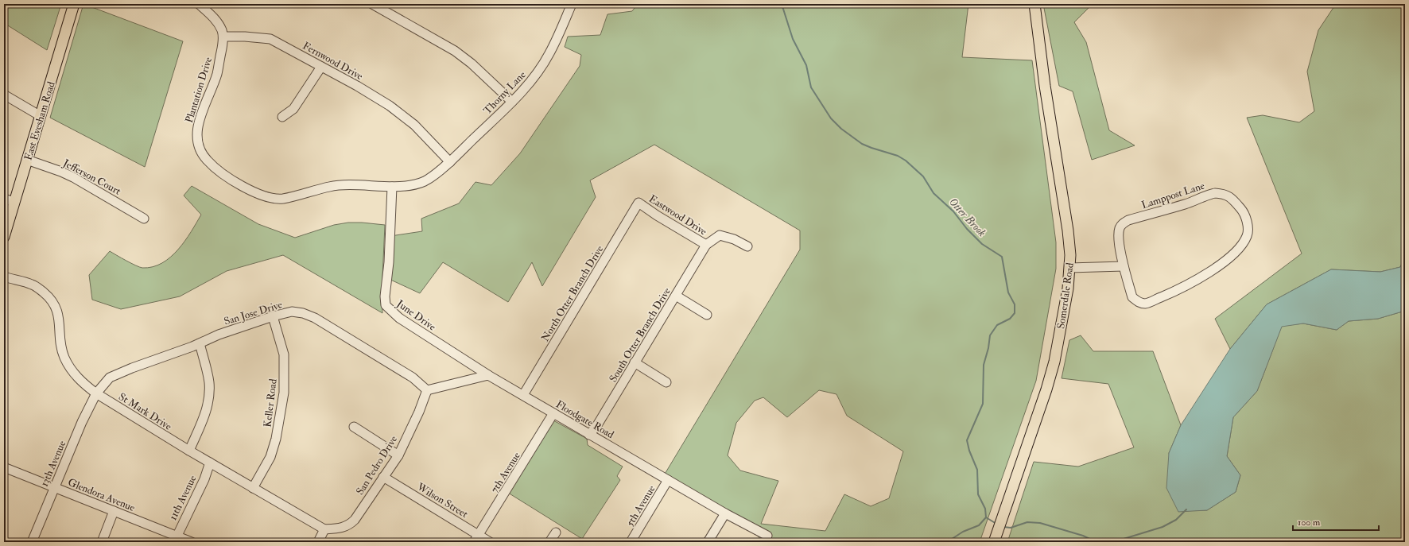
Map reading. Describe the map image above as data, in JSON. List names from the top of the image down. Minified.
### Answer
{"streets":{"main road":["East Evesham Road","Somerdale Road"],"street":["Fernwood Drive","Plantation Drive","Thorny Lane","Jefferson Court","Lamppost Lane","Eastwood Drive","North Otter Branch Drive","San Jose Drive","June Drive","South Otter Branch Drive","Keller Road","St Mark Drive","Floodgate Road","13th Avenue","San Pedro Drive","7th Avenue","Glendora Avenue","11th Avenue","Wilson Street","5th Avenue"]},"crossings":[["Fernwood Drive","Plantation Drive"],["Fernwood Drive","Thorny Lane"],["Plantation Drive","Thorny Lane"],["Plantation Drive","June Drive"],["East Evesham Road","Jefferson Court"],["Eastwood Drive","North Otter Branch Drive"],["Eastwood Drive","South Otter Branch Drive"],["North Otter Branch Drive","Floodgate Road"],["San Jose Drive","Keller Road"],["San Jose Drive","St Mark Drive"],["San Jose Drive","13th Avenue"],["San Jose Drive","San Pedro Drive"],["June Drive","Floodgate Road"],["South Otter Branch Drive","Floodgate Road"],["Keller Road","St Mark Drive"],["St Mark Drive","13th Avenue"],["St Mark Drive","San Pedro Drive"],["St Mark Drive","11th Avenue"],["Floodgate Road","7th Avenue"],["Floodgate Road","5th Avenue"],["13th Avenue","Glendora Avenue"],["San Pedro Drive","Wilson Street"],["7th Avenue","Wilson Street"],["Glendora Avenue","11th Avenue"]],"water":["Otter Brook"],"scale_bar":"100 m"}
